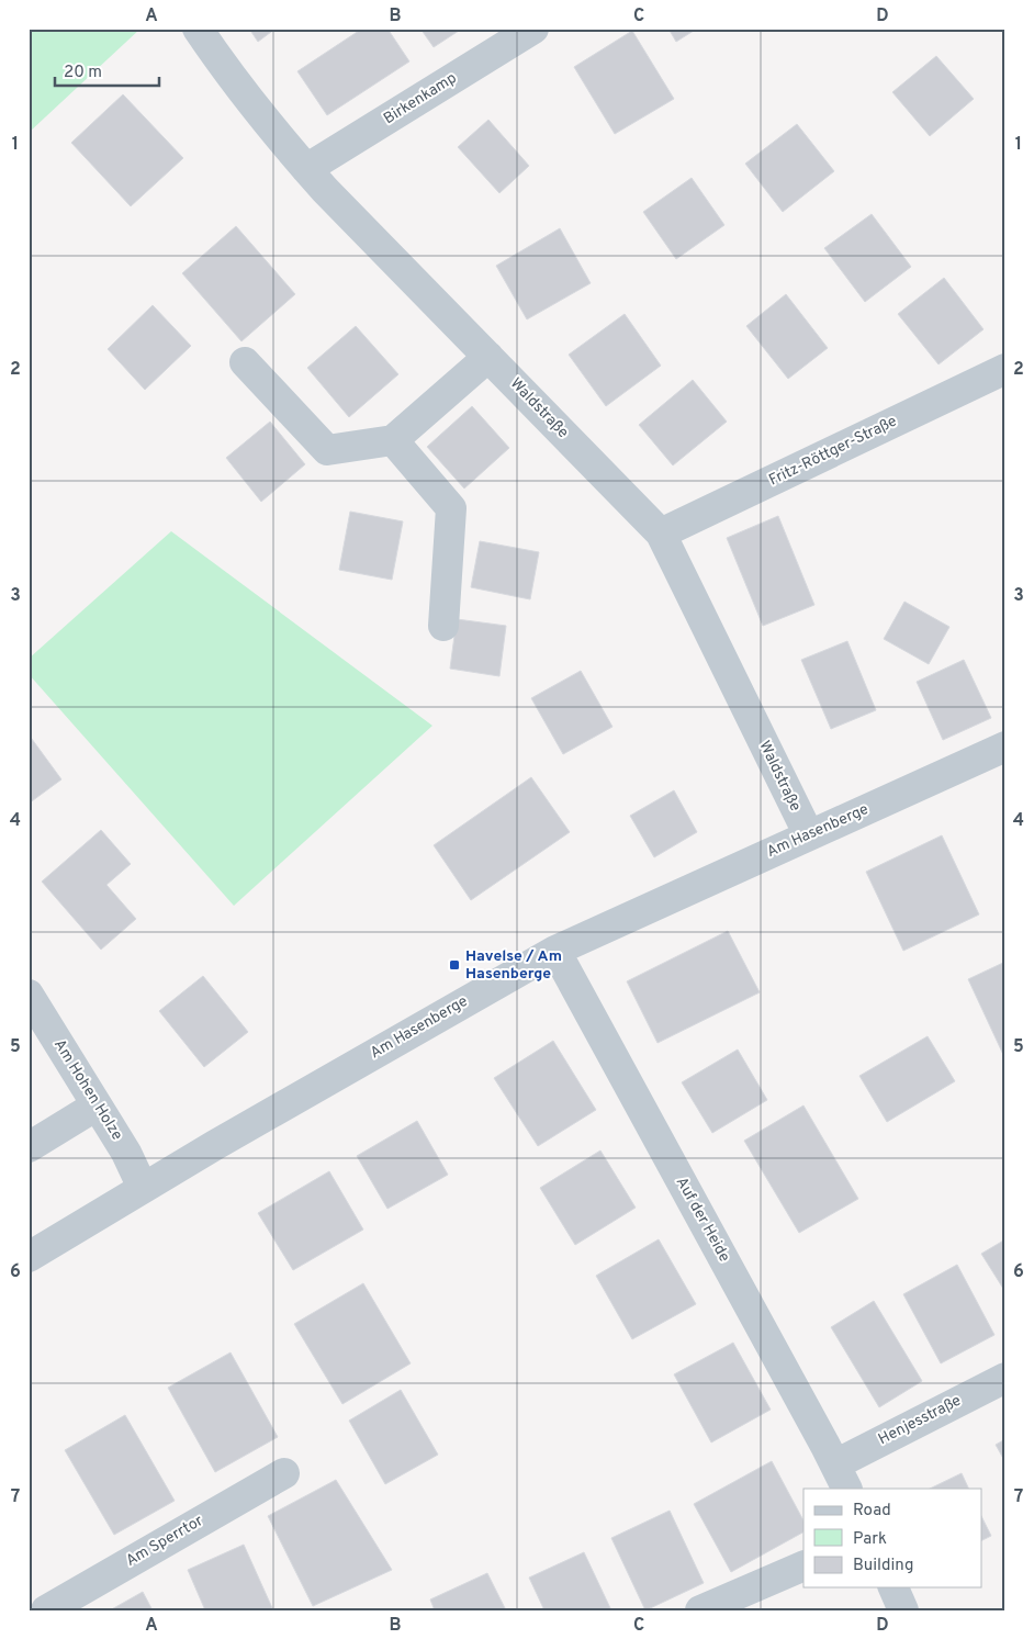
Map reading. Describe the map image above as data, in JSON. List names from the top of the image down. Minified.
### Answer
{"streets":{"street":["Birkenkamp","Waldstraße","Fritz-Röttger-Straße","Am Hasenberge","Am Hohen Holze","Auf der Heide","Henjesstraße","Am Sperrtor"]},"crossings":[["Birkenkamp","Waldstraße"],["Waldstraße","Fritz-Röttger-Straße"],["Waldstraße","Am Hasenberge"],["Am Hasenberge","Am Hohen Holze"],["Am Hasenberge","Auf der Heide"],["Auf der Heide","Henjesstraße"]],"places":{"transit":["Havelse / Am Hasenberge"]},"legend":["Road","Park","Building"],"scale_bar":"20 m","grid":{"columns":["A","B","C","D"],"rows":["1","2","3","4","5","6","7"]}}
